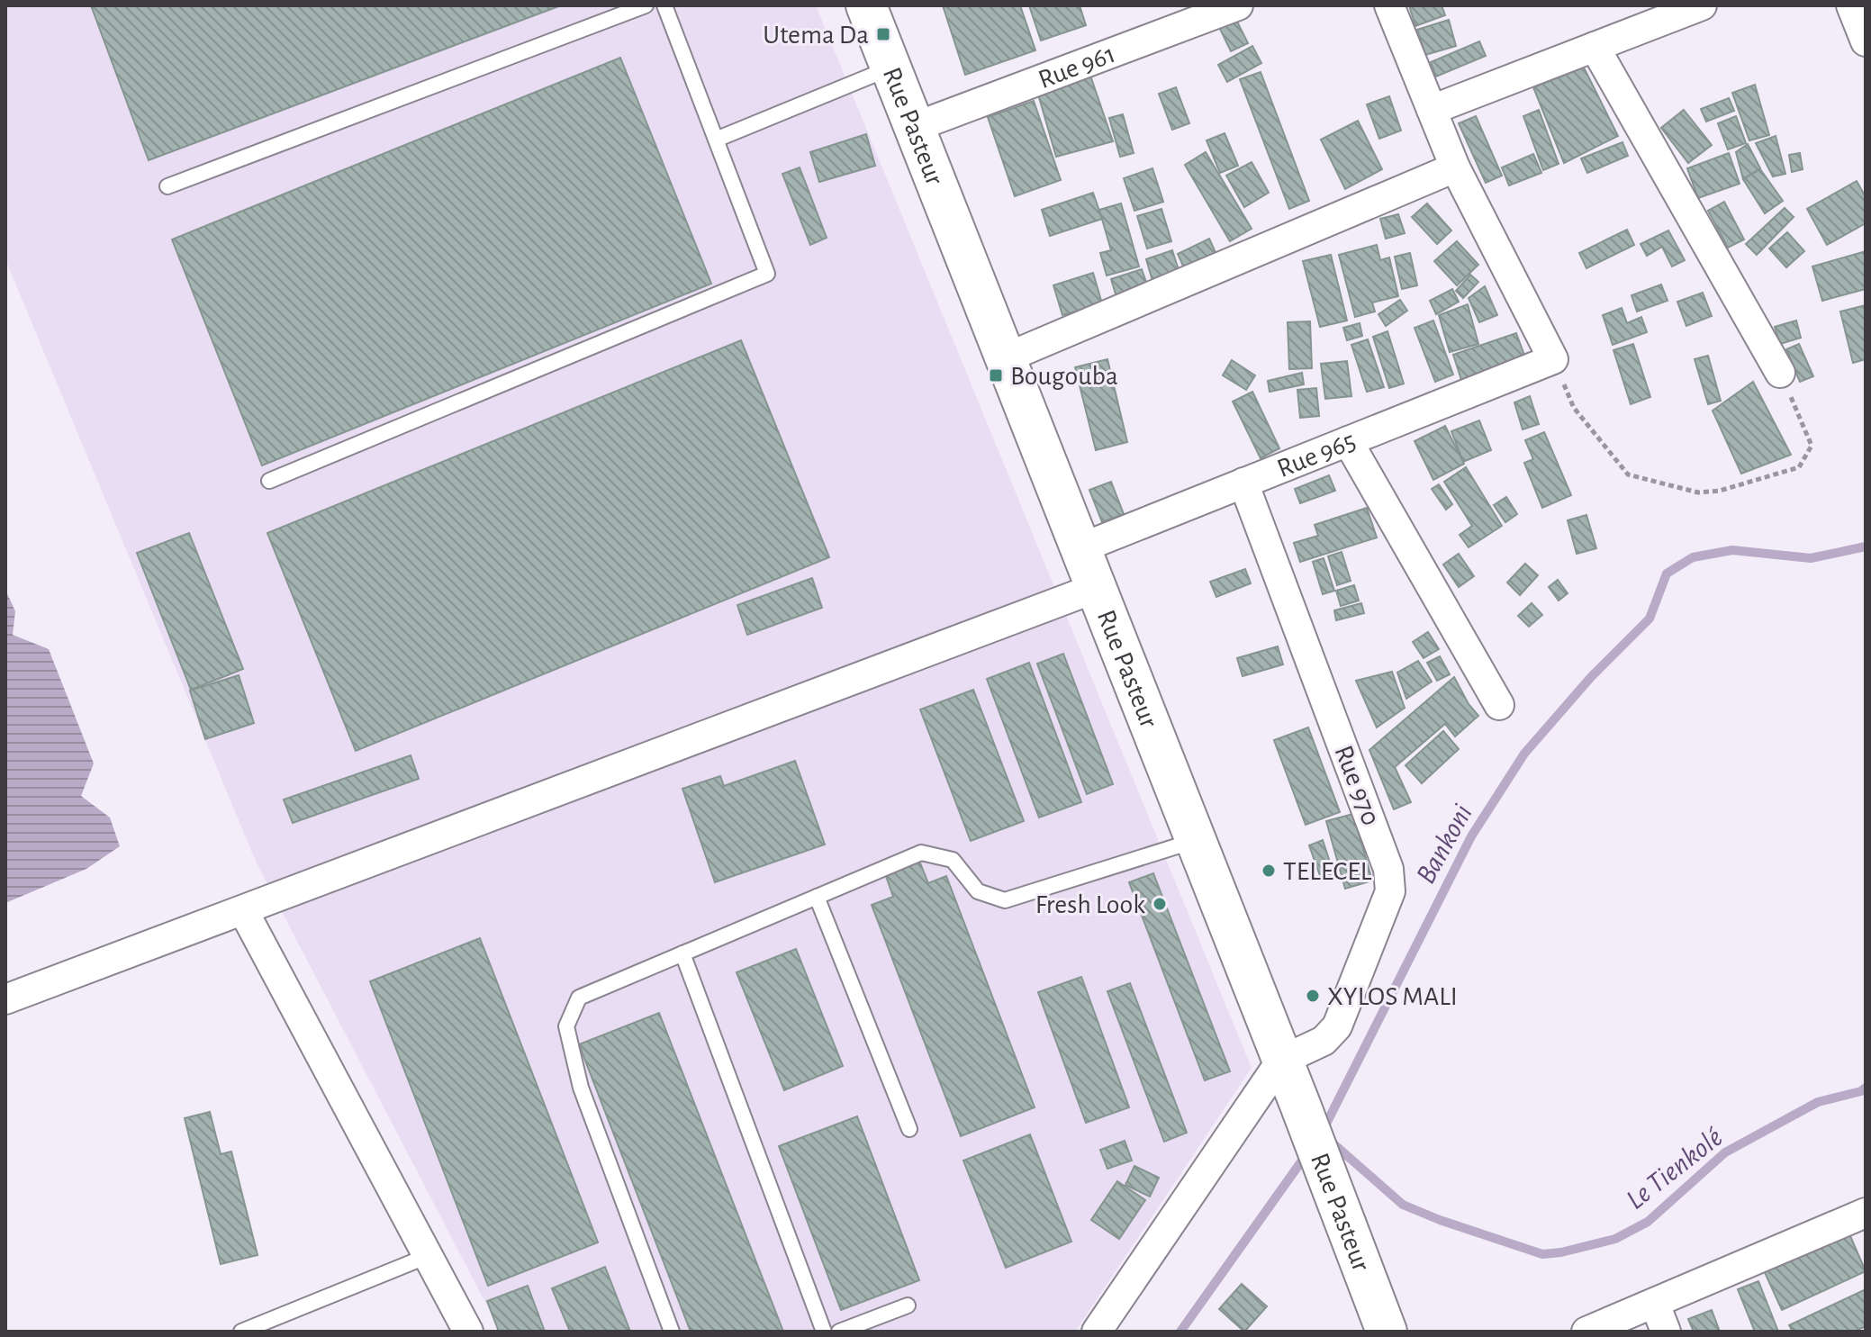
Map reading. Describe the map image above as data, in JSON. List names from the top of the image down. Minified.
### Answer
{"streets":{"main road":["Rue Pasteur"],"street":["Rue 961","Rue 965","Rue 970"]},"crossings":[["Rue 961","Rue Pasteur"],["Rue Pasteur","Rue 965"],["Rue Pasteur","Rue 970"],["Rue 965","Rue 970"]],"water":["Bankoni","Le Tienkolé"],"places":{"transit":["Utema Da","Bougouba"],"other":["TELECEL","Fresh Look","XYLOS MALI"]}}
